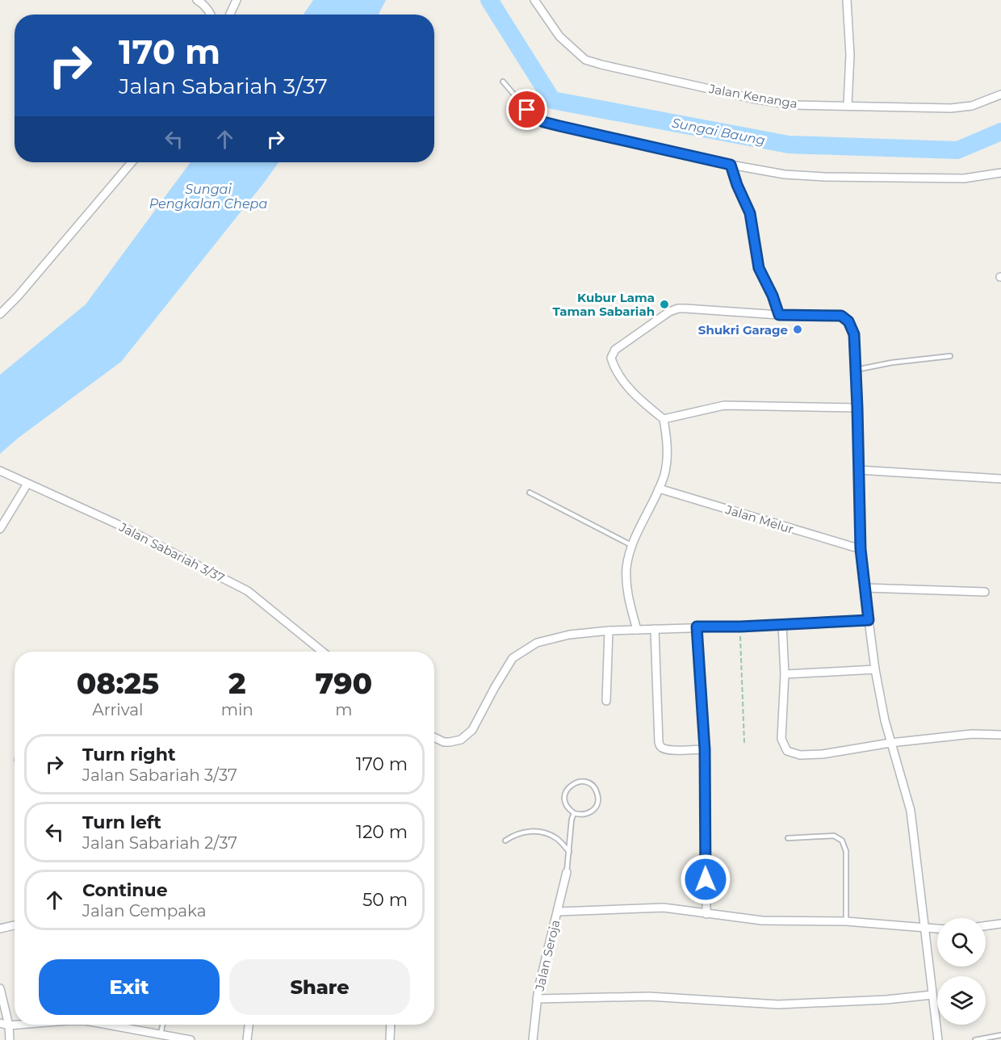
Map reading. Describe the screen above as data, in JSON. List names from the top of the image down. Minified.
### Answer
{"streets":{"street":["Jalan Kenanga","Jalan Melur","Jalan Sabariah 3/37","Jalan Seroja"]},"water":["Sungai Baung","Sungai Pengkalan Chepa"],"places":["Kubur Lama Taman Sabariah","Shukri Garage"],"page":{"turn":["170 m","Jalan Sabariah 3/37"],"eta":["08:25","Arrival","2","min","790","m"],"list":[{"name":"Turn right","note":"Jalan Sabariah 3/37","value":"170 m"},{"name":"Turn left","note":"Jalan Sabariah 2/37","value":"120 m"},{"name":"Continue","note":"Jalan Cempaka","value":"50 m"}],"buttons":["Exit","Share"]}}
